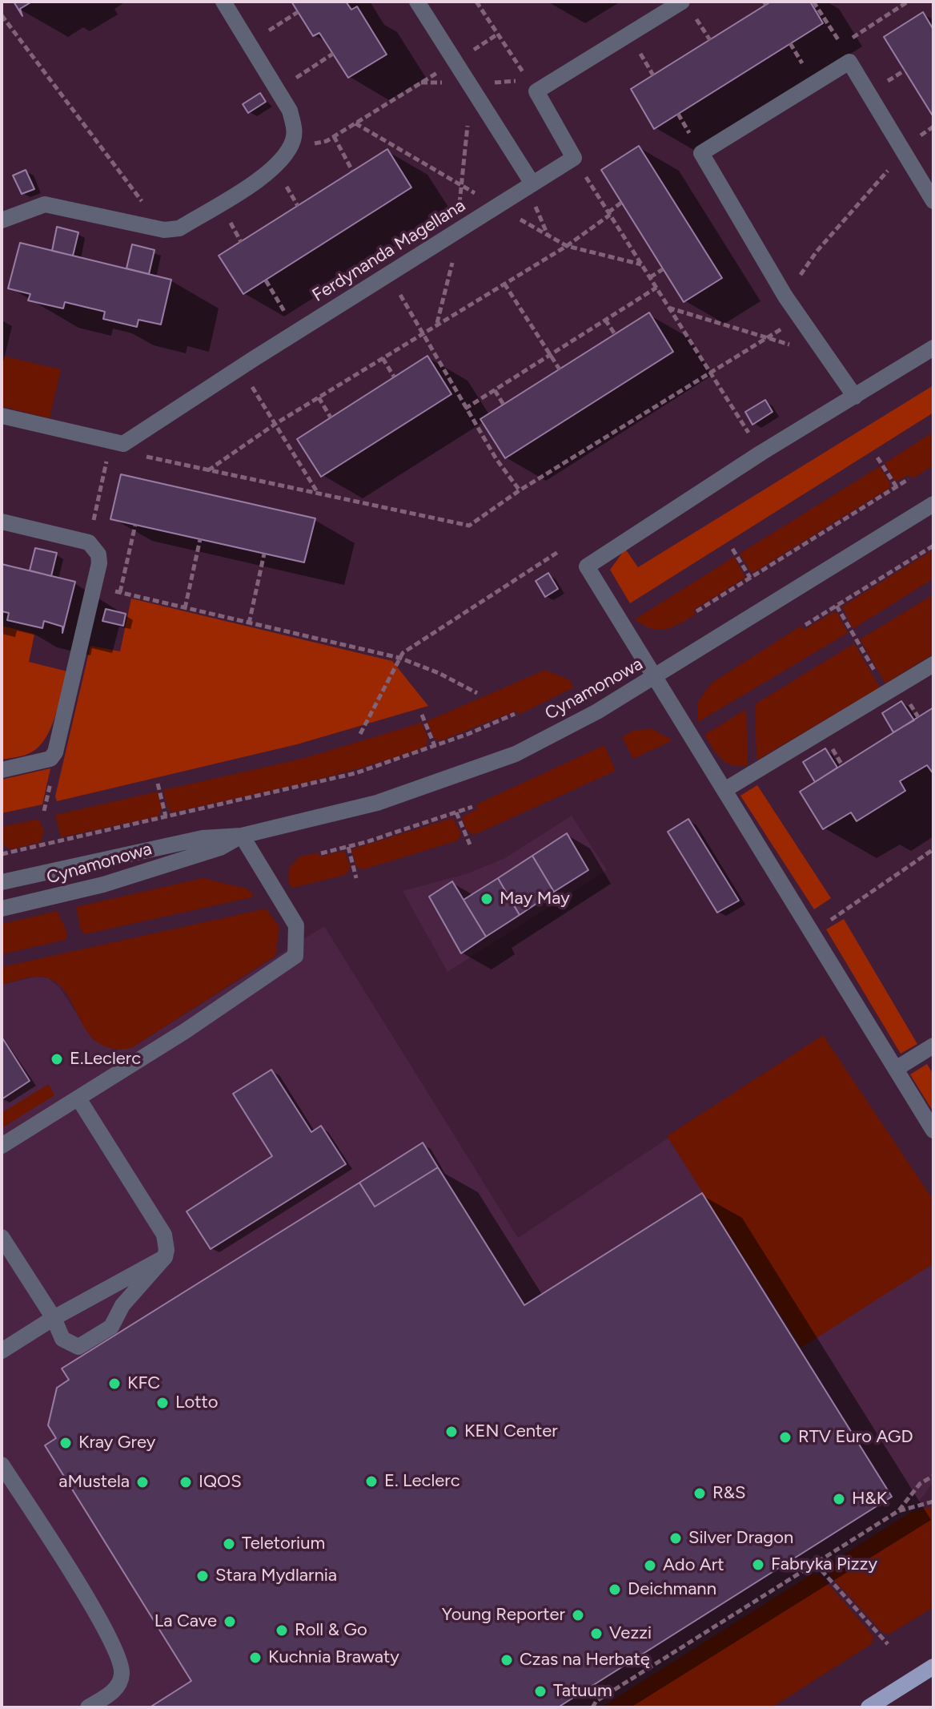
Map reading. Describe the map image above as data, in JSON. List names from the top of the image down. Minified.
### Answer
{"streets":{"street":["Ferdynanda Magellana","Cynamonowa"]},"places":["May May","E.Leclerc","KFC","Lotto","KEN Center","RTV Euro AGD","Kray Grey","E. Leclerc","aMustela","IQOS","R&S","H&K","Silver Dragon","Teletorium","Fabryka Pizzy","Ado Art","Stara Mydlarnia","Deichmann","Young Reporter","La Cave","Roll & Go","Vezzi","Kuchnia Brawaty","Czas na Herbatę","Tatuum"]}
